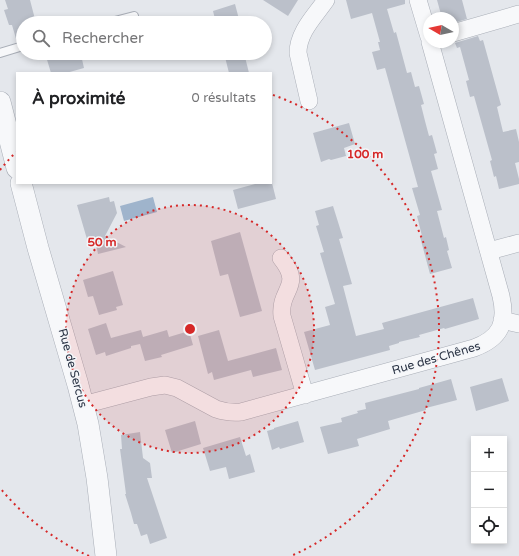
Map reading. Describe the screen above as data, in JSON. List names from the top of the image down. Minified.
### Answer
{"streets":{"street":["Rue des Chênes","Rue de Sercus"]},"crossings":[["Rue des Chênes","Rue de Sercus"]],"north":"left","page":{"search":"Rechercher","heading":["À proximité","0 résultats"],"map_buttons":["+","−"]},"rings":["100 m","50 m"]}
